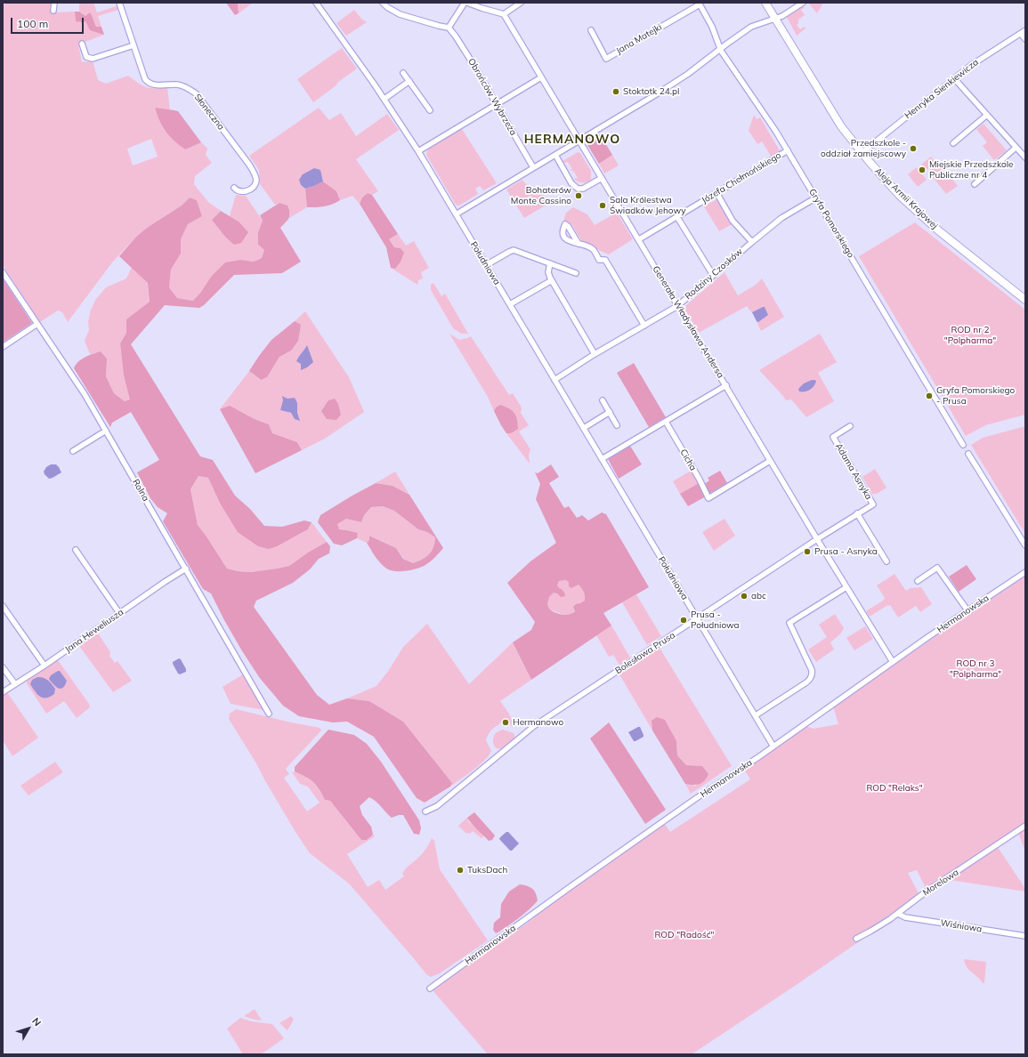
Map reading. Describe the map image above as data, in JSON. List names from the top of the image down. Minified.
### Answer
{"streets":{"main road":["Aleja Armii Krajowej"],"street":["Jana Matejki","Henryka Sienkiewicza","Obrońców Wybrzeża","Słoneczna","Józefa Chełmońskiego","Gryfa Pomorskiego","Południowa","Rodziny Czosków","Generała Władysława Andersa","Cicha","Adama Asnyka","Rolna","Hermanowska","Jana Heweliusza","Bolesława Prusa","Morelowa","Wiśniowa"]},"crossings":[["Jana Matejki","Gryfa Pomorskiego"],["Henryka Sienkiewicza","Aleja Armii Krajowej"],["Józefa Chełmońskiego","Gryfa Pomorskiego"],["Józefa Chełmońskiego","Generała Władysława Andersa"],["Gryfa Pomorskiego","Rodziny Czosków"],["Południowa","Rodziny Czosków"],["Południowa","Hermanowska"],["Południowa","Bolesława Prusa"],["Rodziny Czosków","Generała Władysława Andersa"],["Generała Władysława Andersa","Cicha"],["Generała Władysława Andersa","Hermanowska"],["Generała Władysława Andersa","Bolesława Prusa"],["Adama Asnyka","Bolesława Prusa"],["Rolna","Jana Heweliusza"],["Morelowa","Wiśniowa"]],"districts":["HERMANOWO"],"parks":["ROD nr 2 \"Polpharma\"","ROD nr 3 \"Polpharma\"","ROD \"Relaks\"","ROD \"Radość\""],"places":["Stoktotk 24.pl","Przedszkole - oddział zamiejscowy","Miejskie Przedszkole Publiczne nr 4","Bohaterów Monte Cassino","Sala Królestwa Świadków Jehowy","Gryfa Pomorskiego - Prusa","Prusa - Asnyka","abc","Prusa - Południowa","Hermanowo","TuksDach"],"scale_bar":"100 m","north":"top right"}
